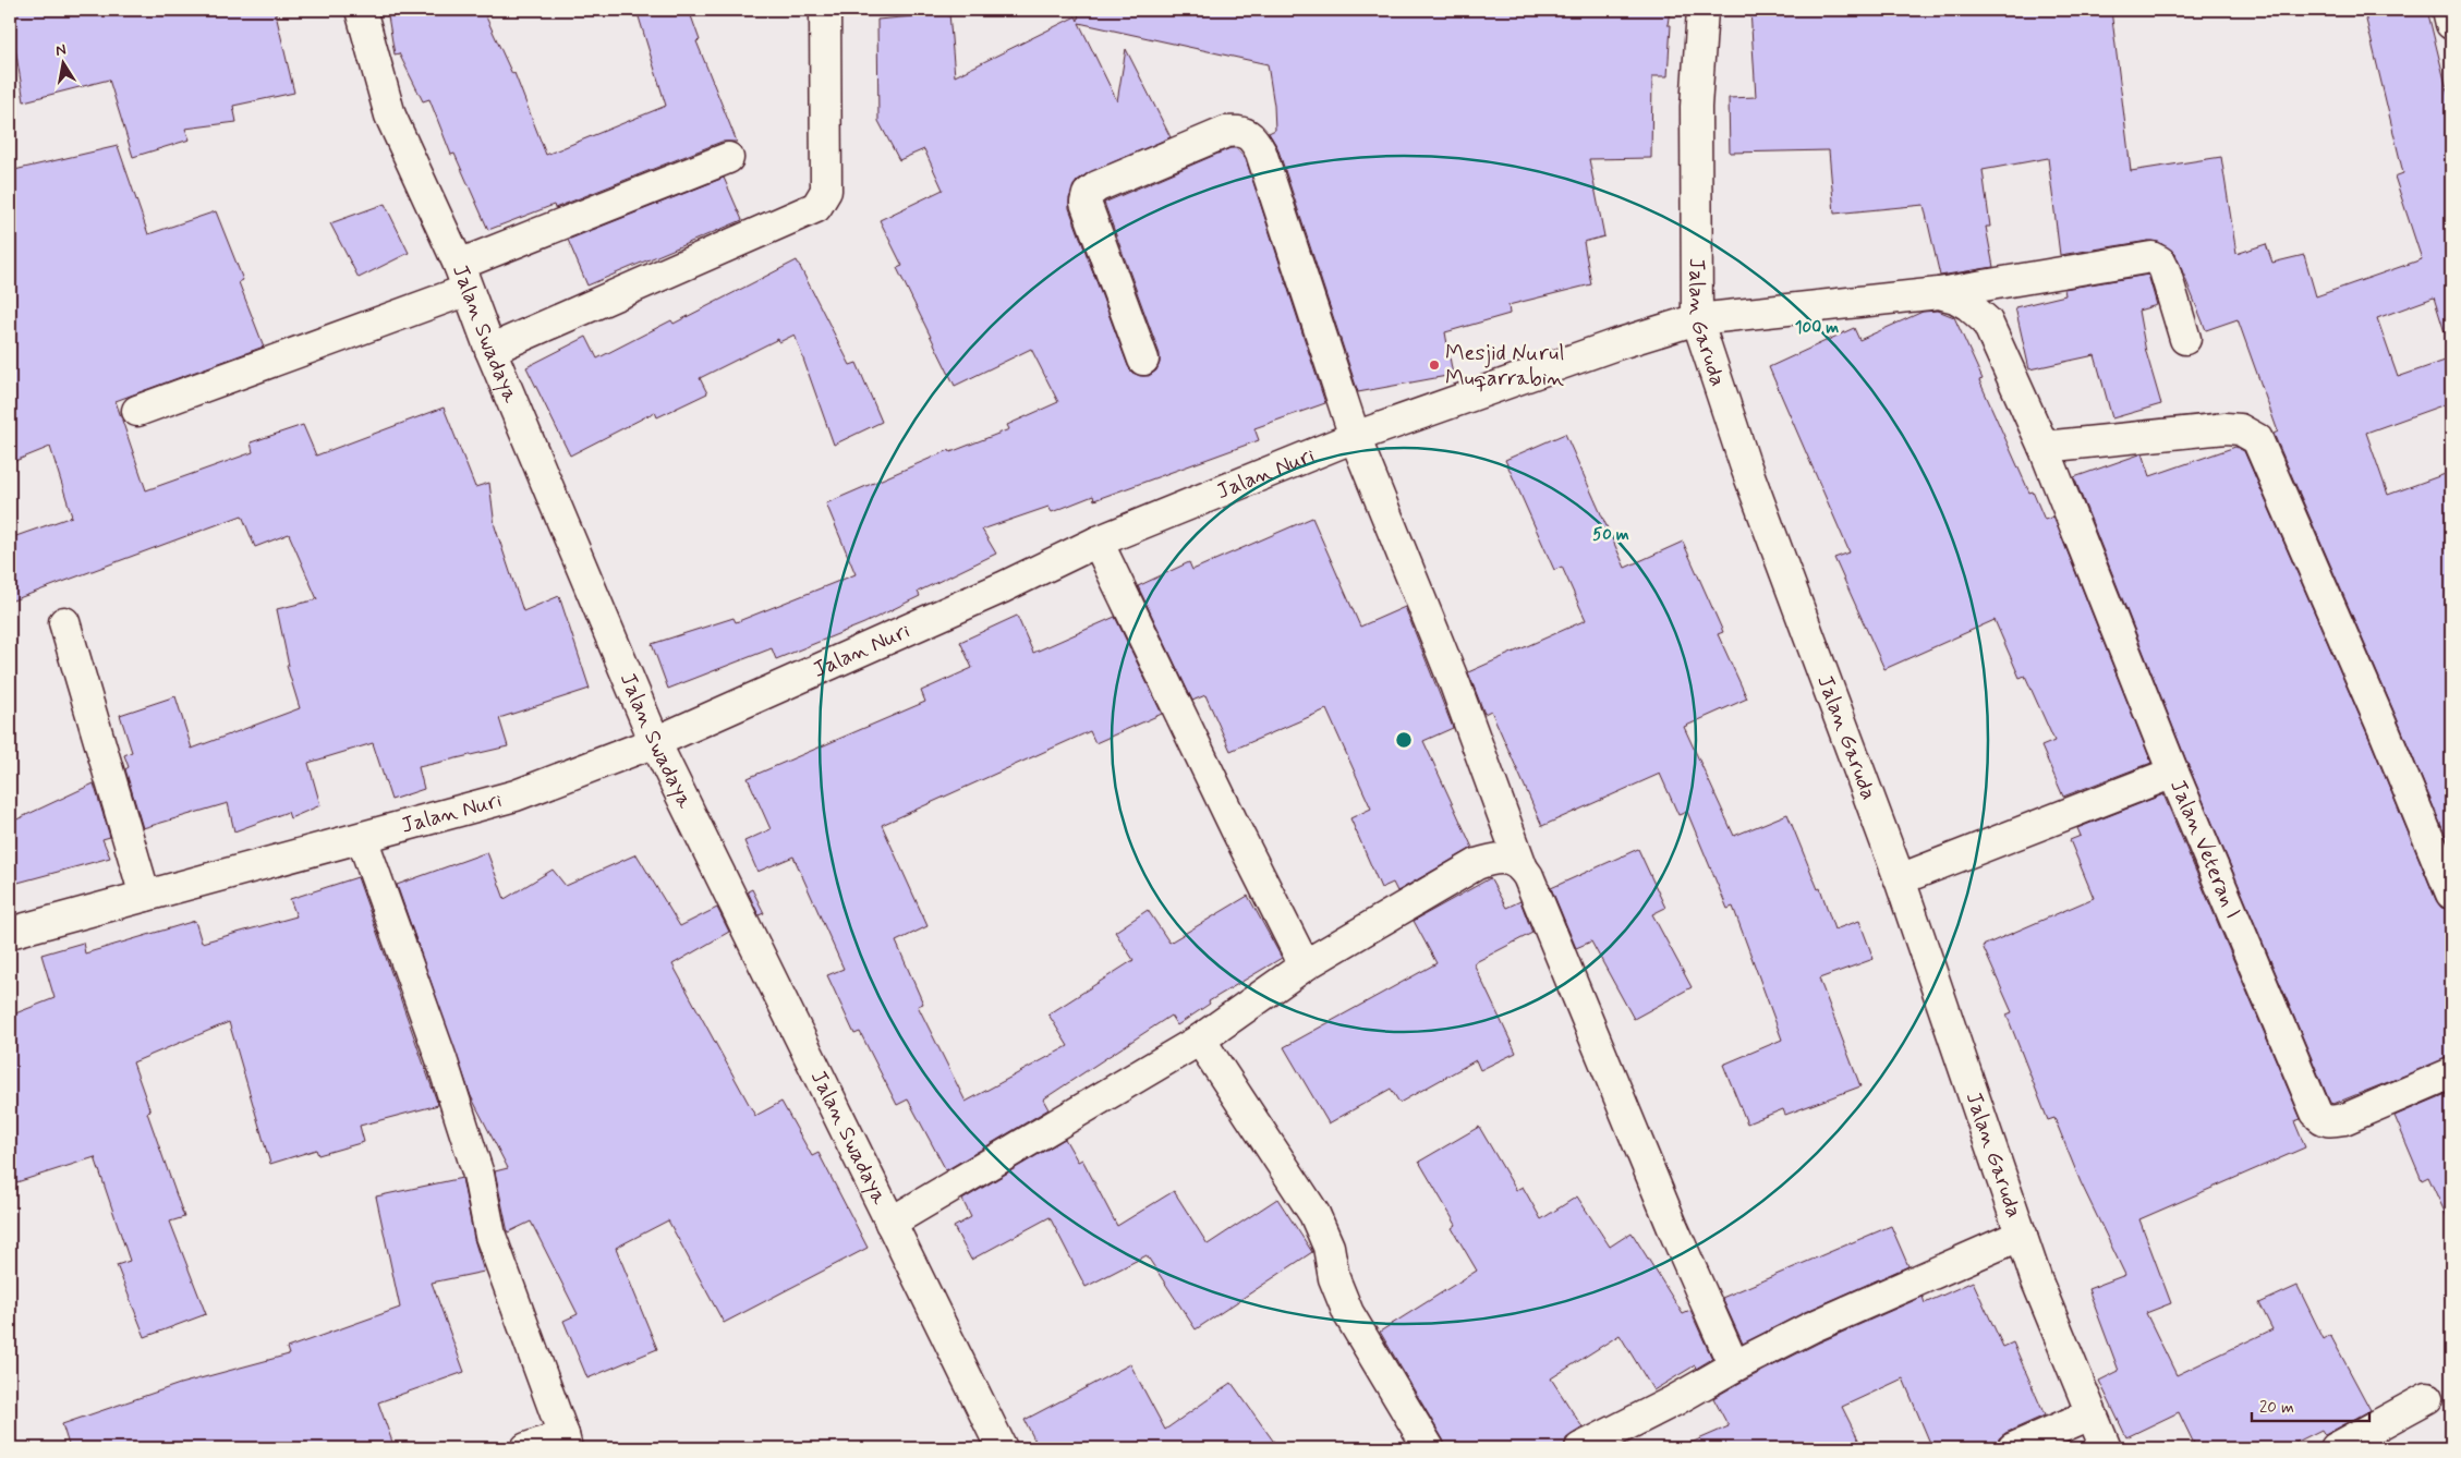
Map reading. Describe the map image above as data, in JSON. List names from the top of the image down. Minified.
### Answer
{"streets":{"street":["Jalan Garuda","Jalan Swadaya","Jalan Nuri","Jalan Veteran I"]},"crossings":[["Jalan Garuda","Jalan Nuri"],["Jalan Garuda","Jalan Veteran I"],["Jalan Swadaya","Jalan Nuri"],["Jalan Nuri","Jalan Veteran I"]],"places":["Mesjid Nurul Muqarrabin"],"scale_bar":"20 m","north":"top","rings":["100 m","50 m"]}
